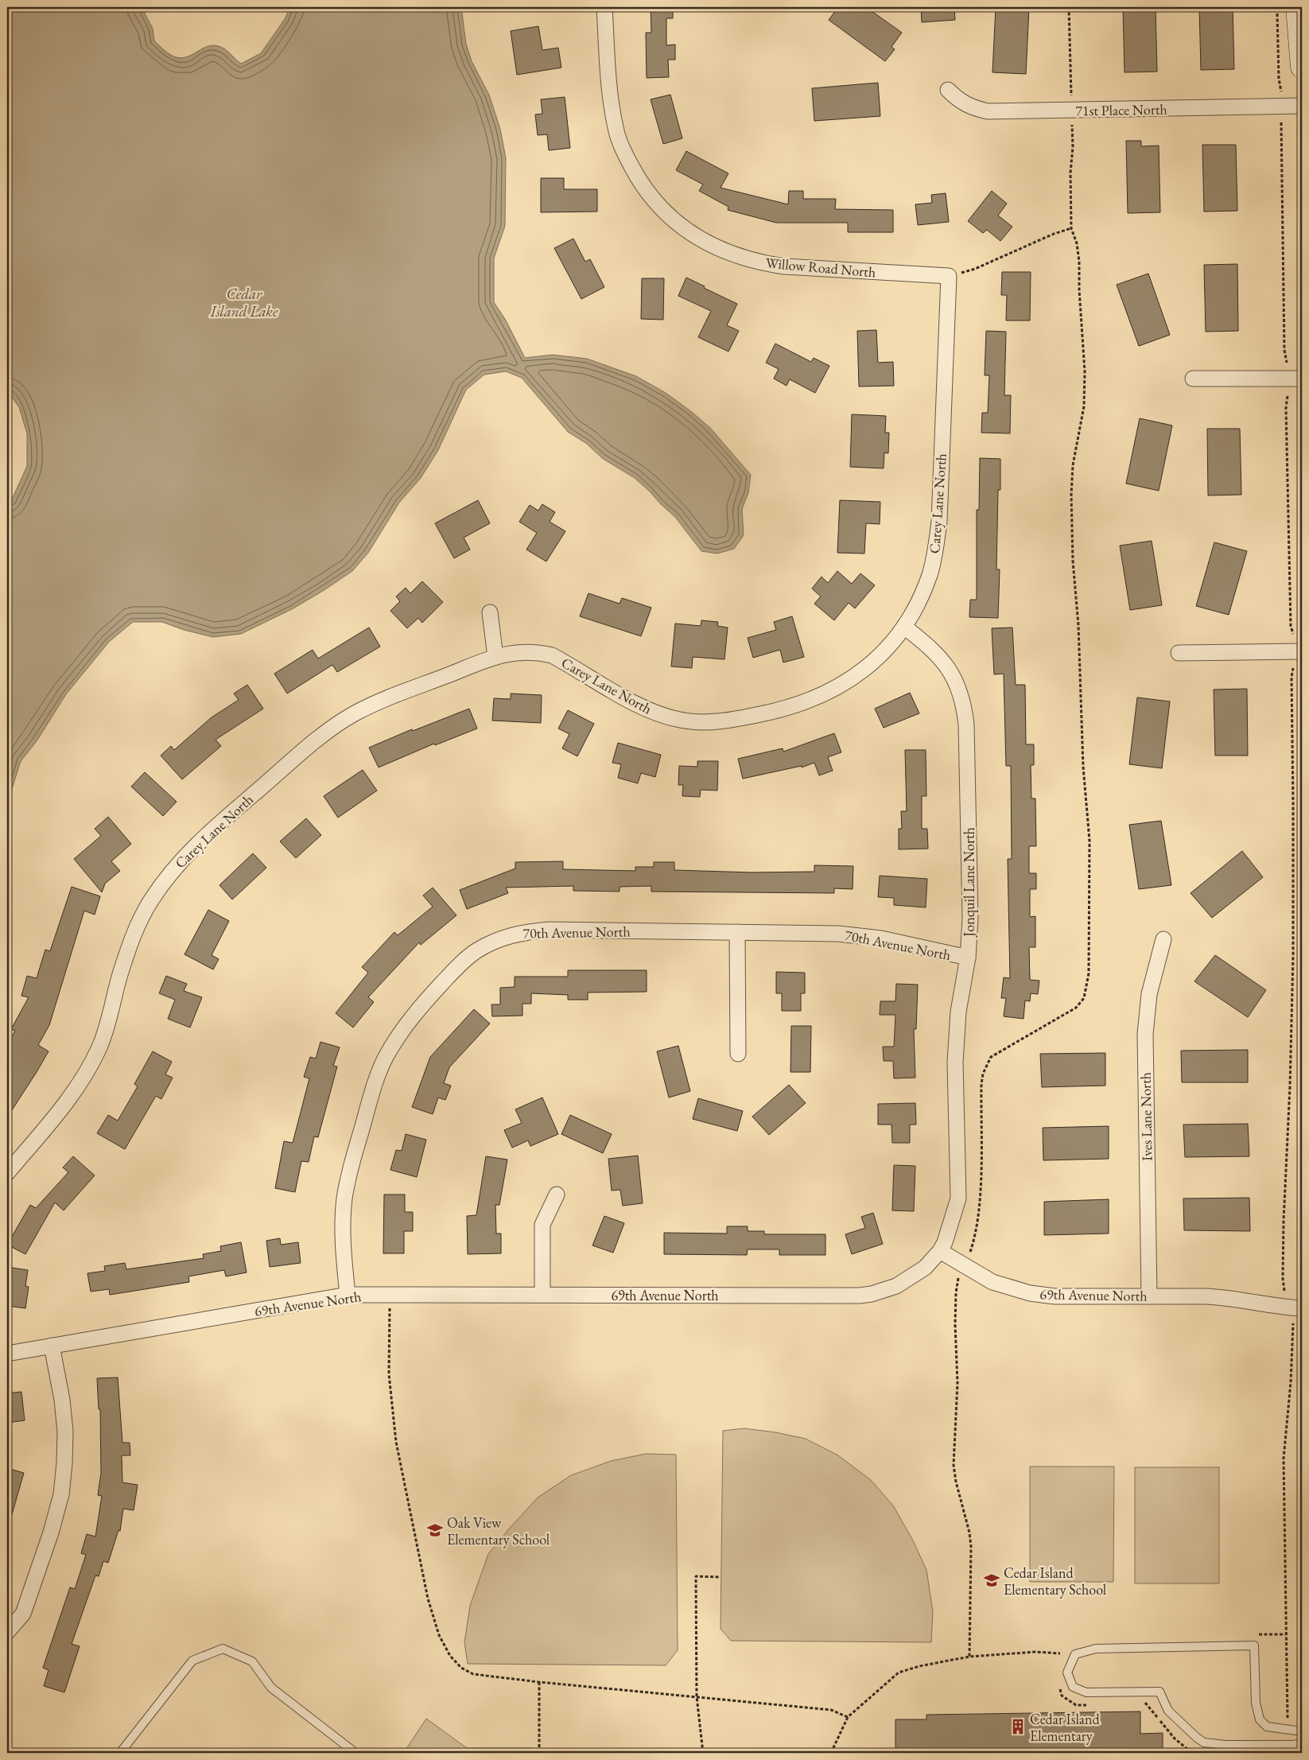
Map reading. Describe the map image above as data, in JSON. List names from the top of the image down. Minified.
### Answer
{"streets":{"street":["71st Place North","Willow Road North","Carey Lane North","Jonquil Lane North","70th Avenue North","Ives Lane North","69th Avenue North"]},"crossings":[["Willow Road North","Carey Lane North"],["Carey Lane North","Jonquil Lane North"],["Jonquil Lane North","70th Avenue North"],["Jonquil Lane North","69th Avenue North"],["70th Avenue North","69th Avenue North"],["Ives Lane North","69th Avenue North"]],"water":["Cedar Island Lake"],"places":{"school or university":["Oak View Elementary School","Cedar Island Elementary School"],"building":["Cedar Island Elementary"]}}
